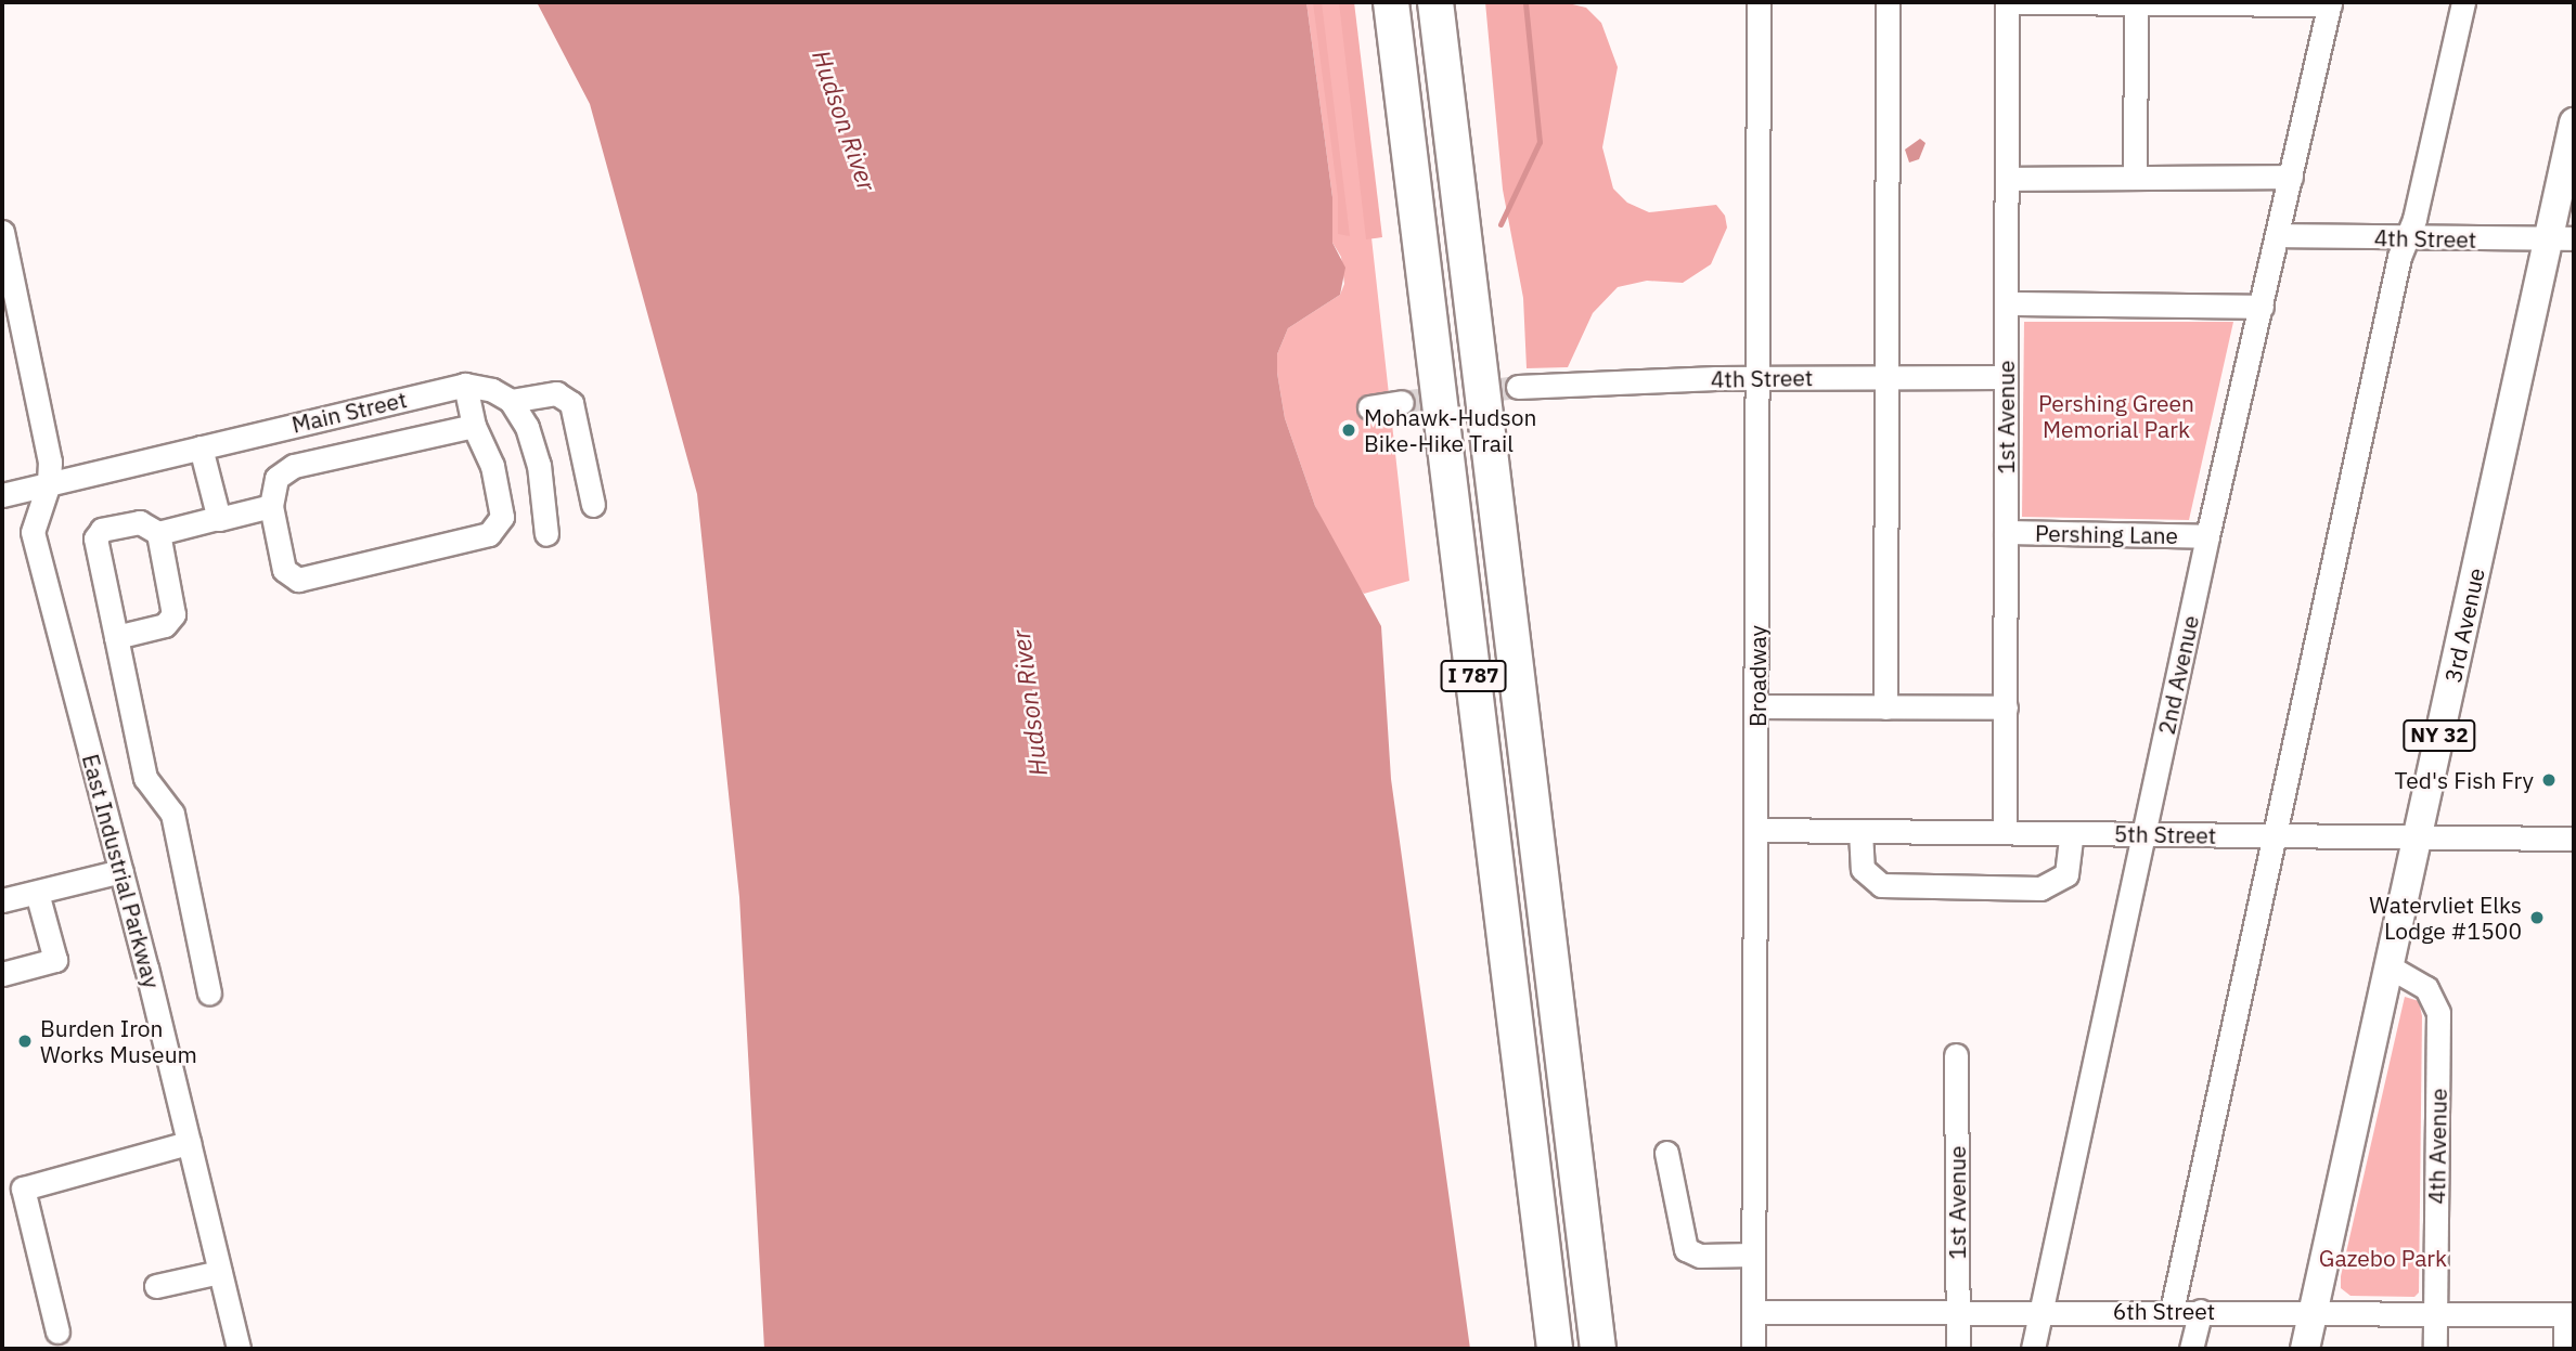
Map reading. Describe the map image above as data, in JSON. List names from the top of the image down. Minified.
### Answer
{"streets":{"highway":["I 787"],"main road":["3rd Avenue","NY 32"],"street":["4th Street","Main Street","1st Avenue","Pershing Lane","2nd Avenue","Broadway","5th Street","East Industrial Parkway","4th Avenue","6th Street"]},"crossings":[["4th Street","1st Avenue"],["4th Street","3rd Avenue"],["4th Street","2nd Avenue"],["4th Street","Broadway"],["Main Street","East Industrial Parkway"],["1st Avenue","Pershing Lane"],["1st Avenue","5th Street"],["1st Avenue","6th Street"],["Pershing Lane","2nd Avenue"],["3rd Avenue","5th Street"],["3rd Avenue","4th Avenue"],["3rd Avenue","6th Street"],["2nd Avenue","5th Street"],["2nd Avenue","6th Street"],["Broadway","5th Street"],["Broadway","6th Street"],["4th Avenue","6th Street"]],"water":["Hudson River"],"parks":["Pershing Green Memorial Park","Gazebo Park"],"places":["Mohawk-Hudson Bike-Hike Trail","Ted's Fish Fry","Watervliet Elks Lodge #1500","Burden Iron Works Museum"]}
